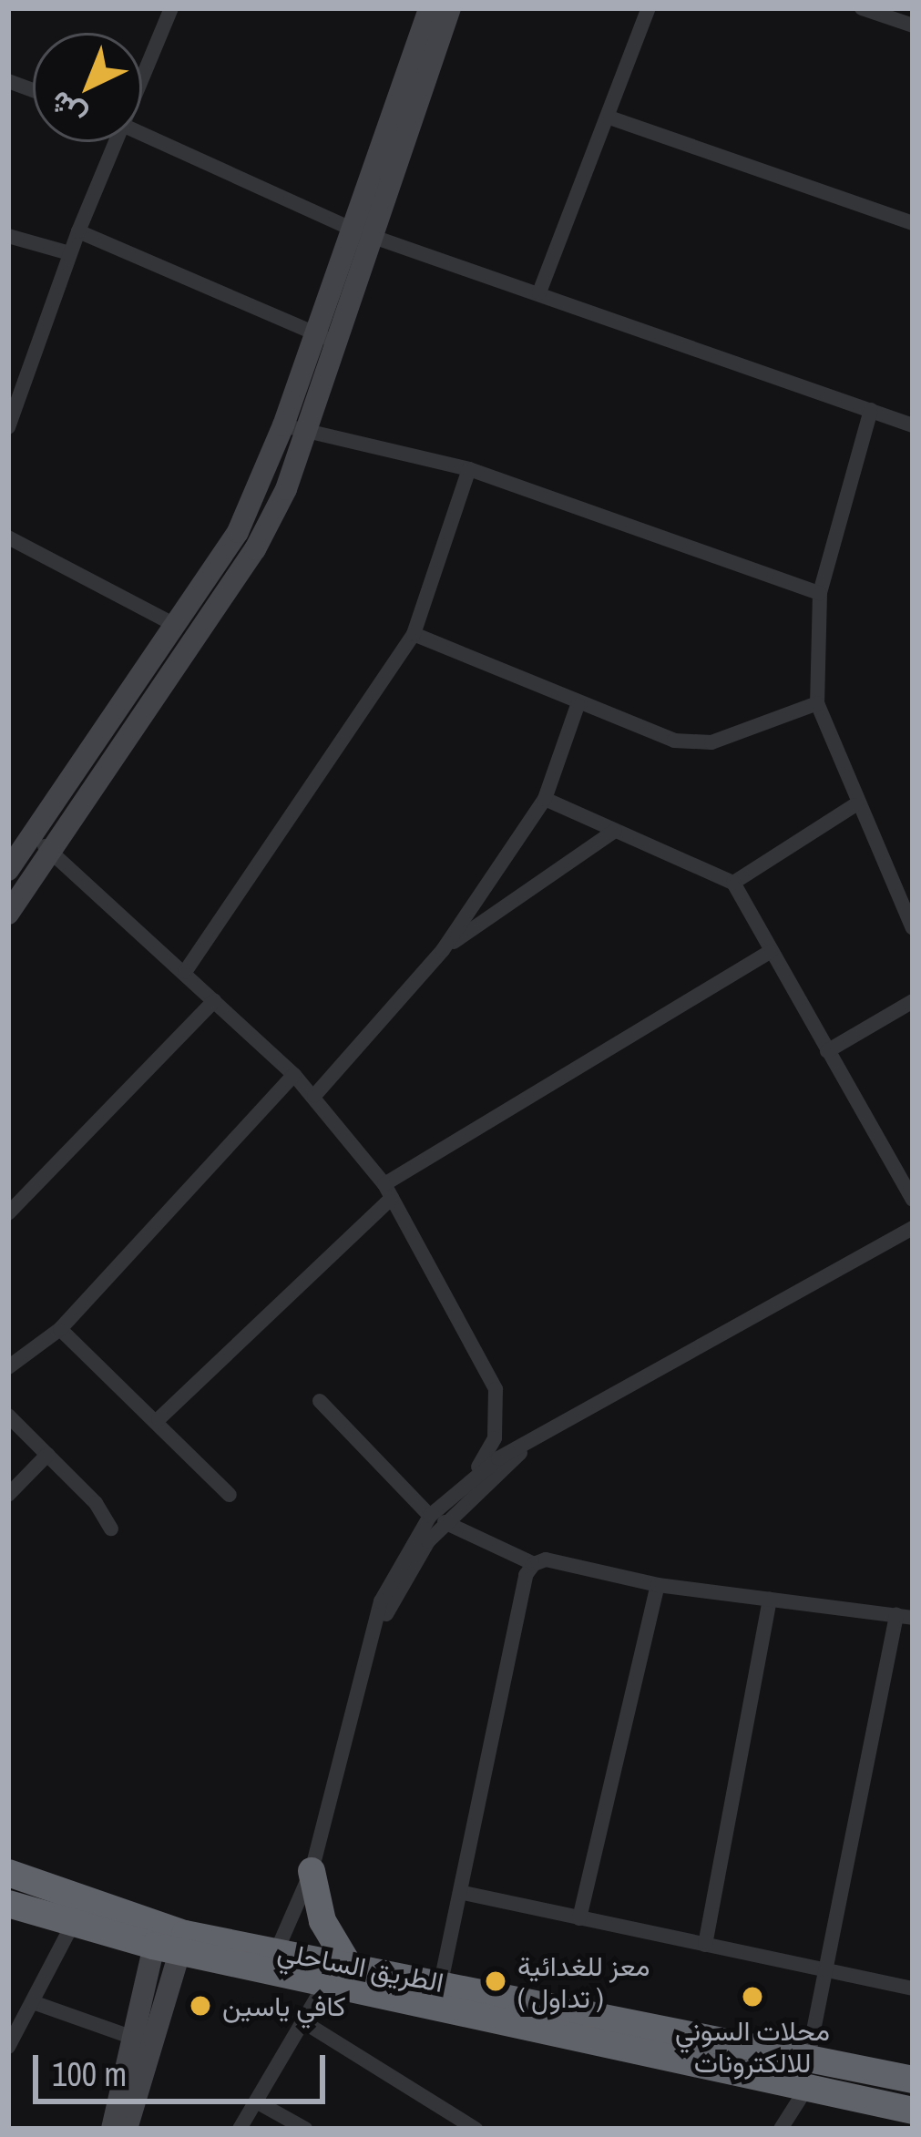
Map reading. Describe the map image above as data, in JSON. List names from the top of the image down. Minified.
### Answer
{"streets":{"highway":["الطريق الساحلي"]},"places":["معز للغدائية ( تداول )","محلات السوني للالكترونات","كافي ياسين"],"scale_bar":"100 m","north":"bottom left"}
